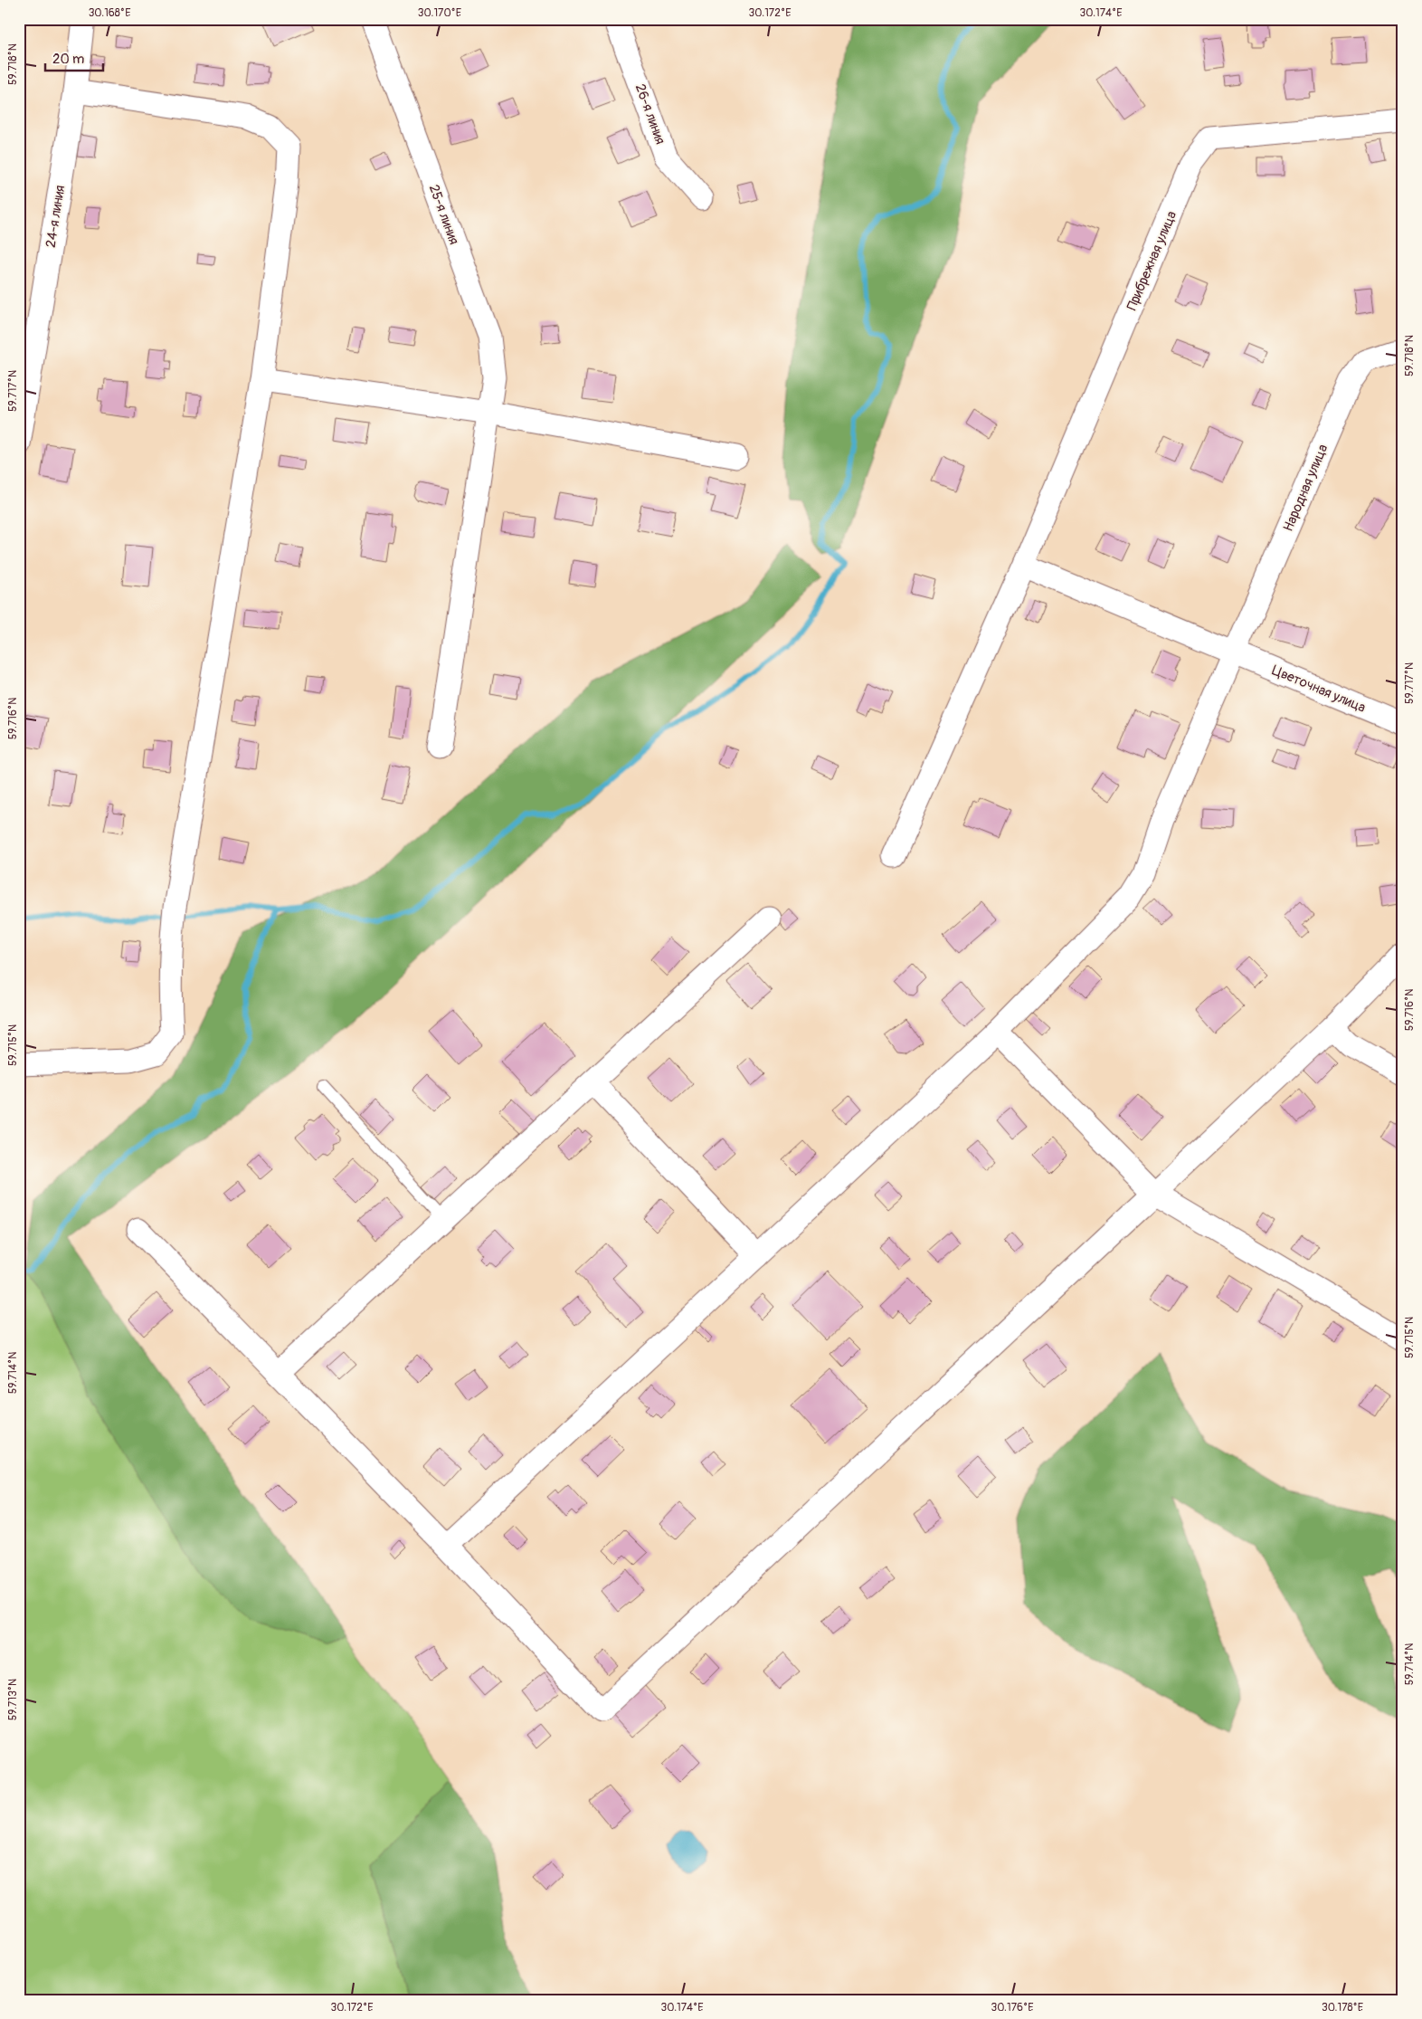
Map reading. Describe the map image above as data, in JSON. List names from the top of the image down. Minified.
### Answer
{"streets":{"street":["26-я линия","25-я линия","24-я линия","Прибрежная улица","Народная улица","Цветочная улица"]},"crossings":[["Прибрежная улица","Цветочная улица"],["Народная улица","Цветочная улица"]],"scale_bar":"20 m","coordinates":["30.168°E","30.170°E","30.172°E","30.174°E","59.718°N","59.717°N","59.716°N","59.715°N","59.714°N","59.713°N","30.176°E","30.178°E"]}
